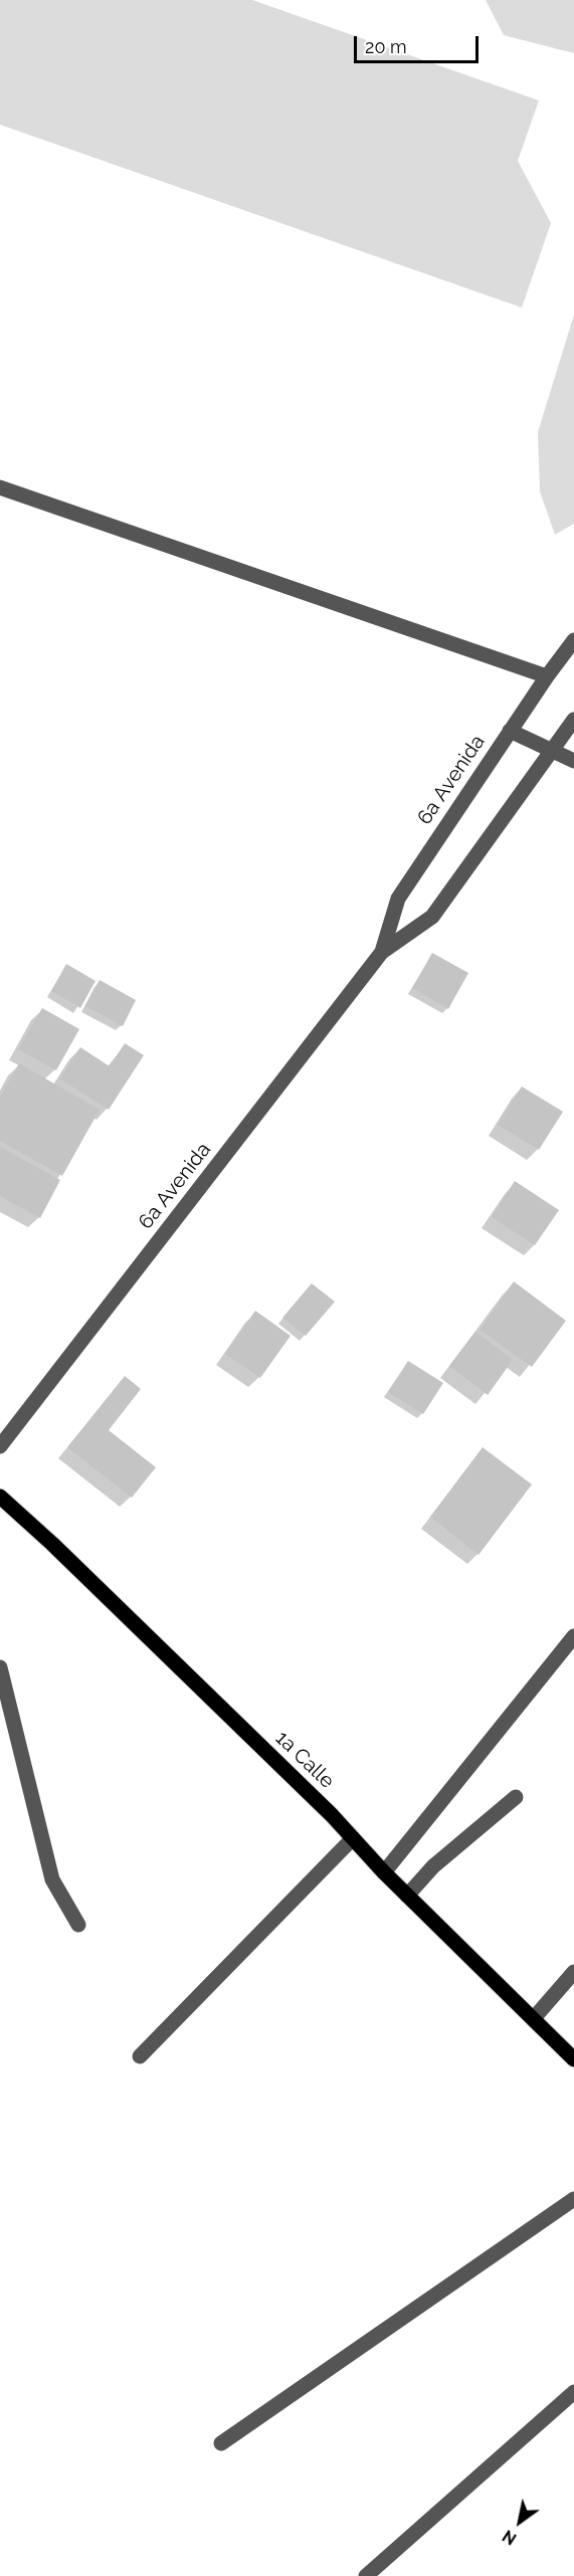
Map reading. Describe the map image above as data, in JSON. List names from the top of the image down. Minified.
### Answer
{"streets":{"main road":["1a Calle"],"street":["6a Avenida"]},"scale_bar":"20 m","north":"bottom left"}
